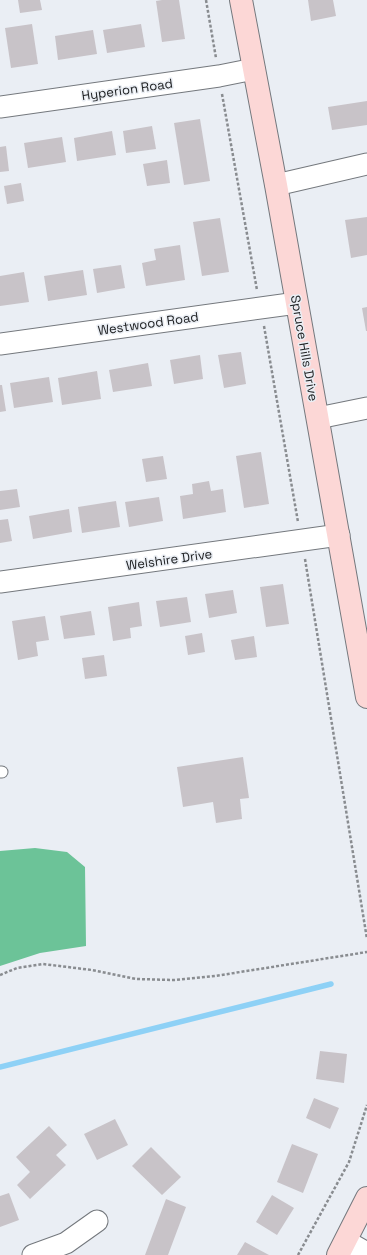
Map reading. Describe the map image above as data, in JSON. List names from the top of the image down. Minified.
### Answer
{"streets":{"main road":["Spruce Hills Drive"],"street":["Hyperion Road","Westwood Road","Welshire Drive"]},"crossings":[["Hyperion Road","Spruce Hills Drive"],["Westwood Road","Spruce Hills Drive"],["Spruce Hills Drive","Welshire Drive"]]}
